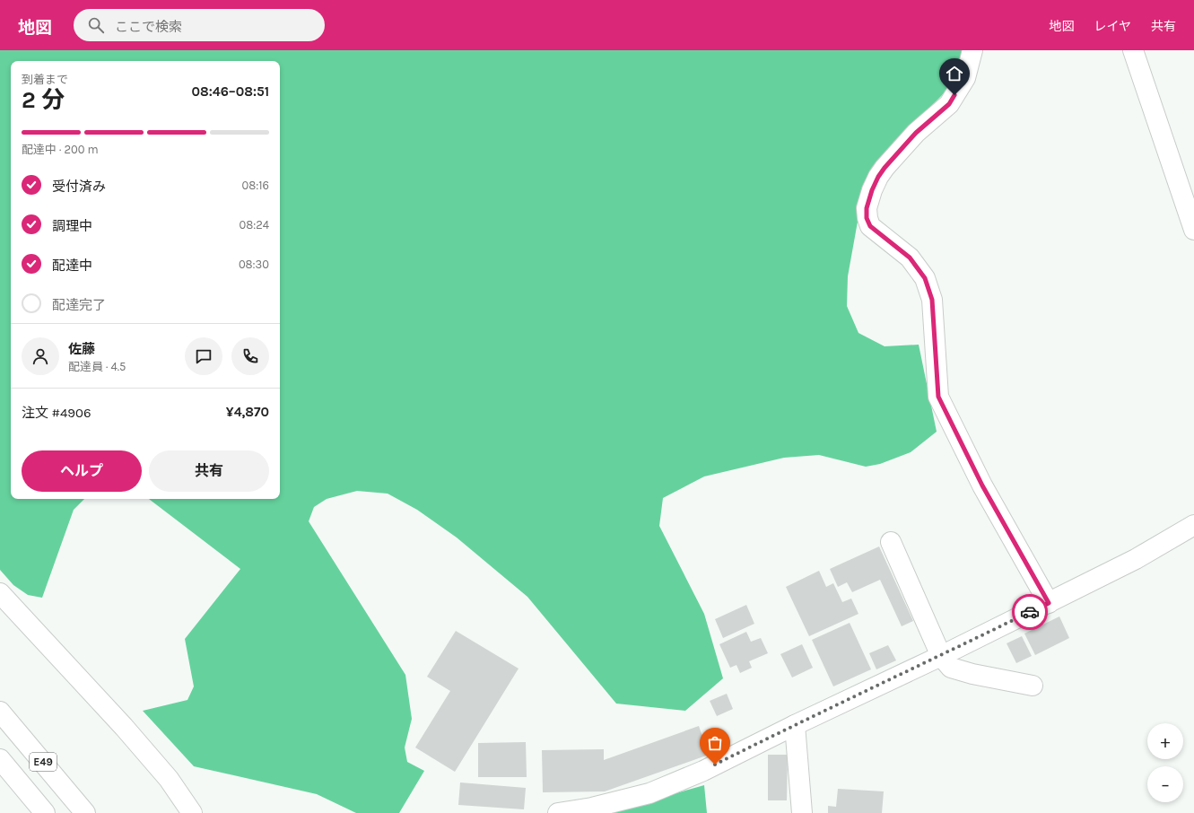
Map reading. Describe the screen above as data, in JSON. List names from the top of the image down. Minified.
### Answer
{"streets":{"main road":["E49"]},"page":{"header":"地図","search":"ここで検索","nav":["地図","レイヤ","共有"],"heading":["2 分","到着まで","08:46–08:51"],"panel":["佐藤","配達員 · 4.5","注文 #4906","¥4,870"],"bar":"配達中 · 200 m","list":[["受付済み","08:16"],["調理中","08:24"],["配達中","08:30"],"配達完了"],"buttons":["ヘルプ","共有"],"map_buttons":["+","−"]}}
